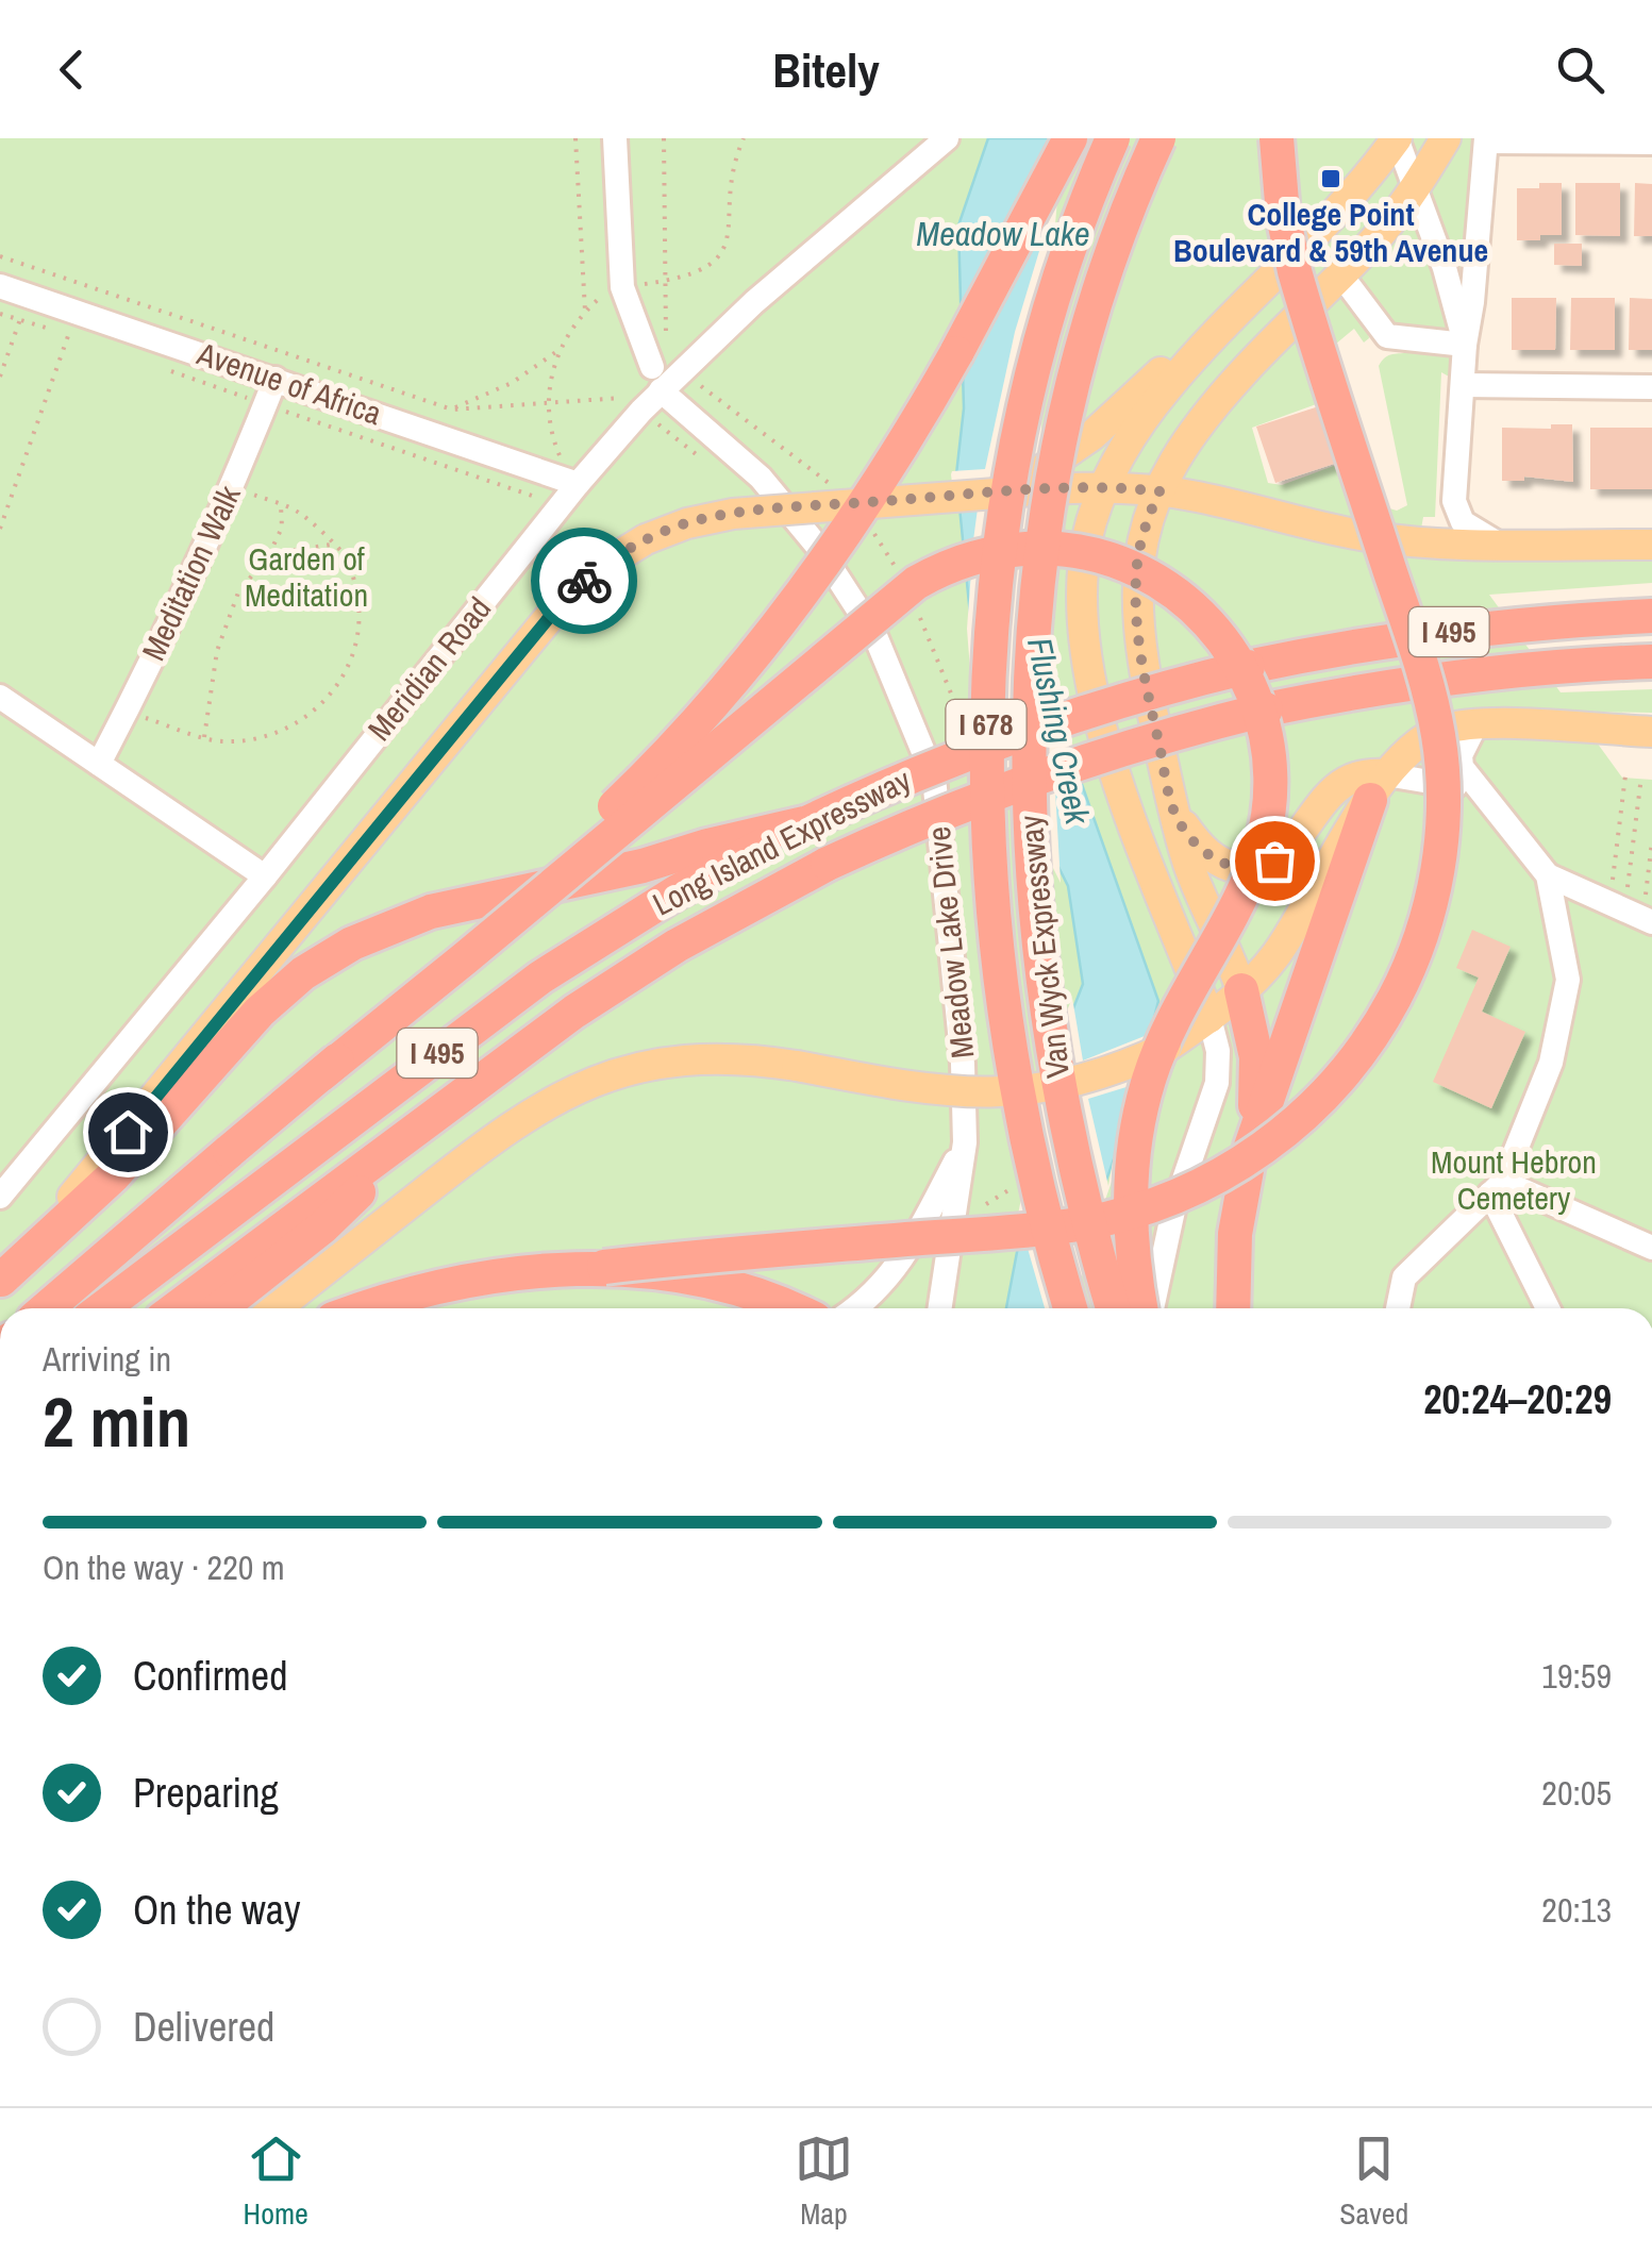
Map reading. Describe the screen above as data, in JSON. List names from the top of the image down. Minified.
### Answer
{"streets":{"highway":["I 495","I 678","Long Island Expressway","Van Wyck Expressway"],"street":["Avenue of Africa","Meditation Walk","Meridian Road","Meadow Lake Drive"]},"crossings":[["Avenue of Africa","Meditation Walk"],["Avenue of Africa","Meridian Road"],["Meridian Road","Meadow Lake Drive"]],"water":["Meadow Lake","Flushing Creek"],"parks":["Garden of Meditation","Mount Hebron Cemetery"],"places":{"transit":["College Point Boulevard & 59th Avenue"]},"page":{"header":"Bitely","heading":["2 min","Arriving in","20:24–20:29"],"bar":"On the way · 220 m","list":[["Confirmed","19:59"],["Preparing","20:05"],["On the way","20:13"],"Delivered"],"tabs":["Home","Map","Saved"]}}
